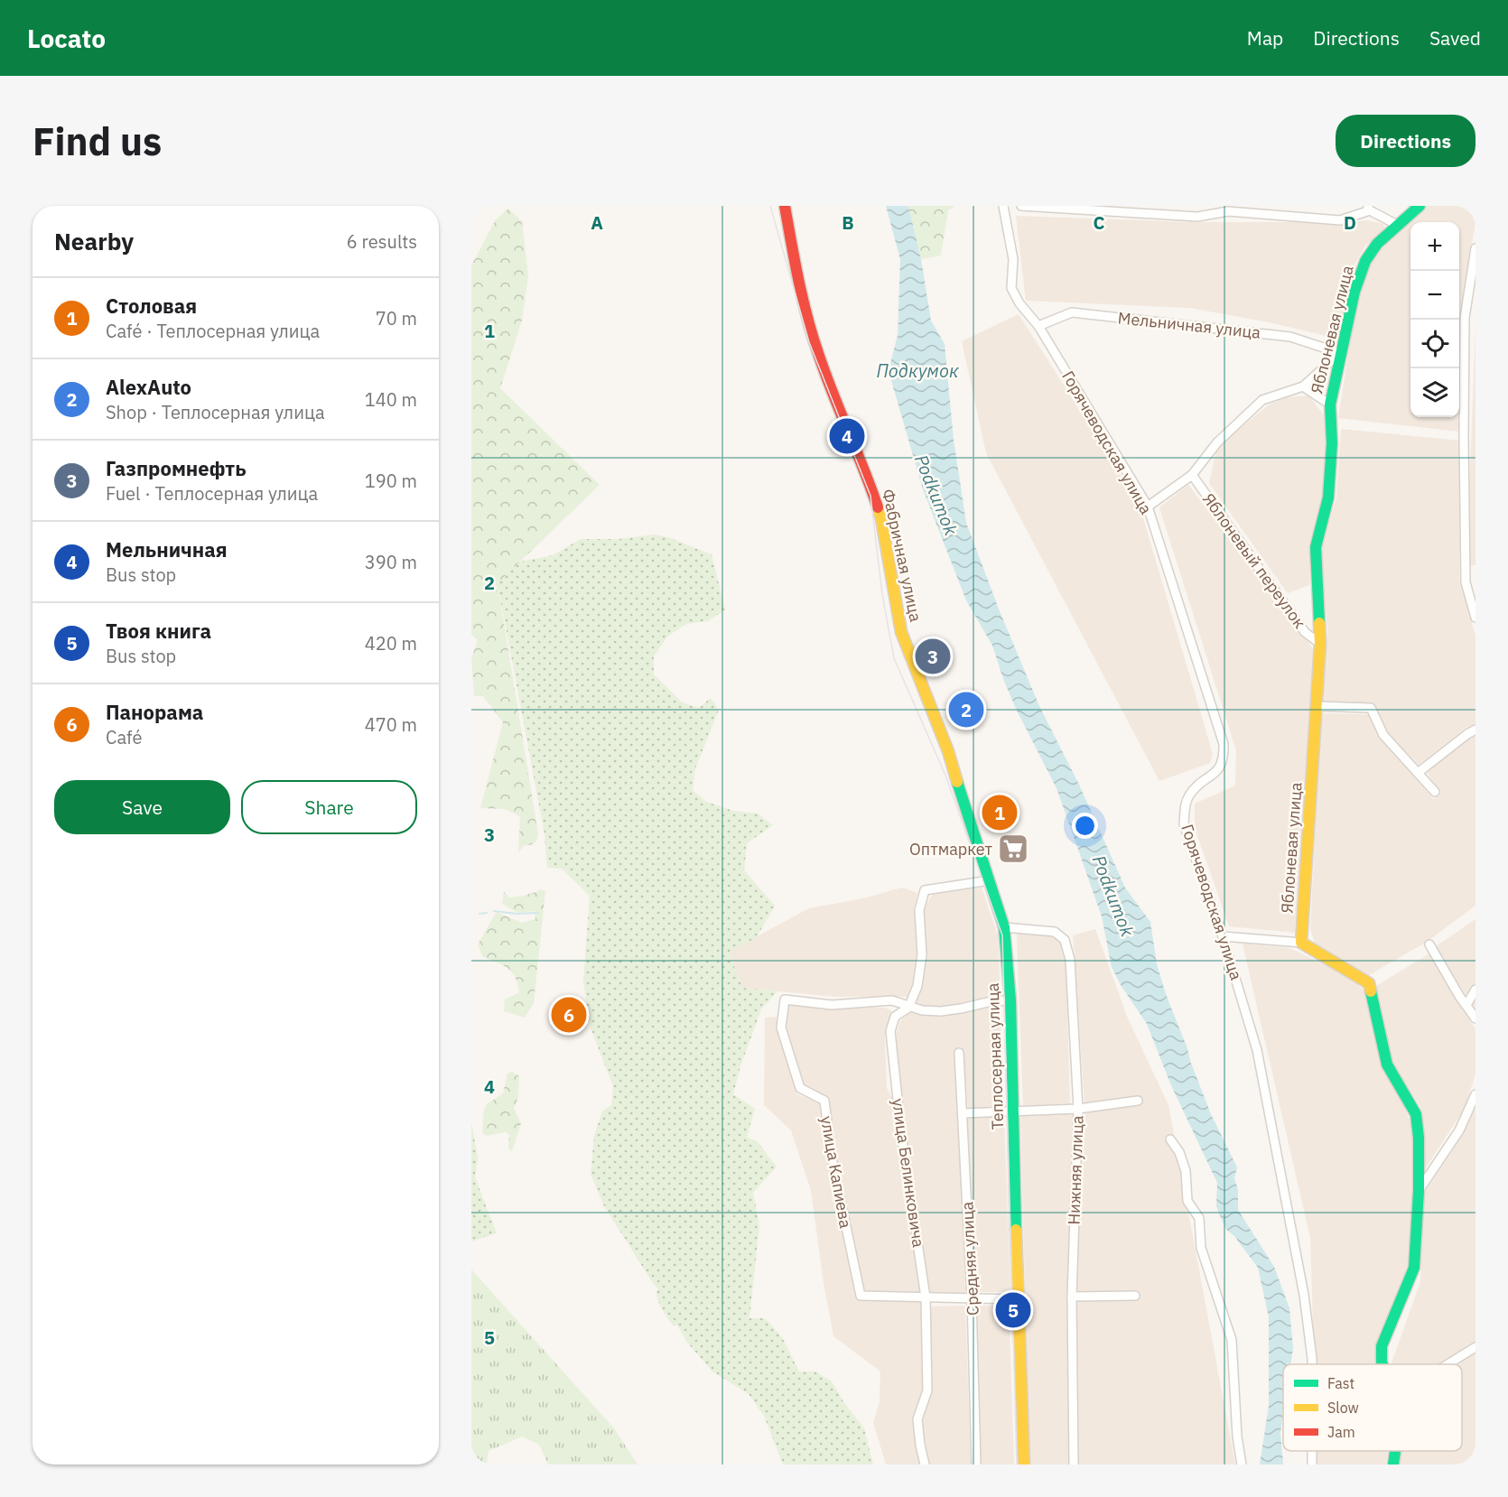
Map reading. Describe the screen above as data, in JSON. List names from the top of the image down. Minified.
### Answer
{"streets":{"street":["Мельничная улица","Яблоневая улица","Горячеводская улица","Фабричная улица","Яблоневый переулок","Теплосерная улица","Нижняя улица","улица Капиева","улица Белинковича","Средняя улица"]},"crossings":[["Мельничная улица","Яблоневая улица"],["Мельничная улица","Горячеводская улица"],["Яблоневая улица","Яблоневый переулок"],["Фабричная улица","Теплосерная улица"],["Теплосерная улица","Нижняя улица"],["Теплосерная улица","улица Белинковича"],["улица Капиева","улица Белинковича"]],"water":["Подкумок","Podkumok"],"places":{"supermarket":["Оптмаркет"]},"legend":["Fast","Slow","Jam"],"page":{"header":"Locato","nav":["Map","Directions","Saved"],"buttons":["Directions",["Save","Share"]],"title":"Find us","heading":["Nearby","6 results"],"map_buttons":["+","−"],"list":[{"mark":"1","name":"Столовая","note":"Café · Теплосерная улица","value":"70 m"},{"mark":"2","name":"AlexAuto","note":"Shop · Теплосерная улица","value":"140 m"},{"mark":"3","name":"Газпромнефть","note":"Fuel · Теплосерная улица","value":"190 m"},{"mark":"4","name":"Мельничная","note":"Bus stop","value":"390 m"},{"mark":"5","name":"Твоя книга","note":"Bus stop","value":"420 m"},{"mark":"6","name":"Панорама","note":"Café","value":"470 m"}],"pins":["4","3","2","1","6","5"]},"grid":{"columns":["A","B","C","D"],"rows":["1","2","3","4","5"]}}
